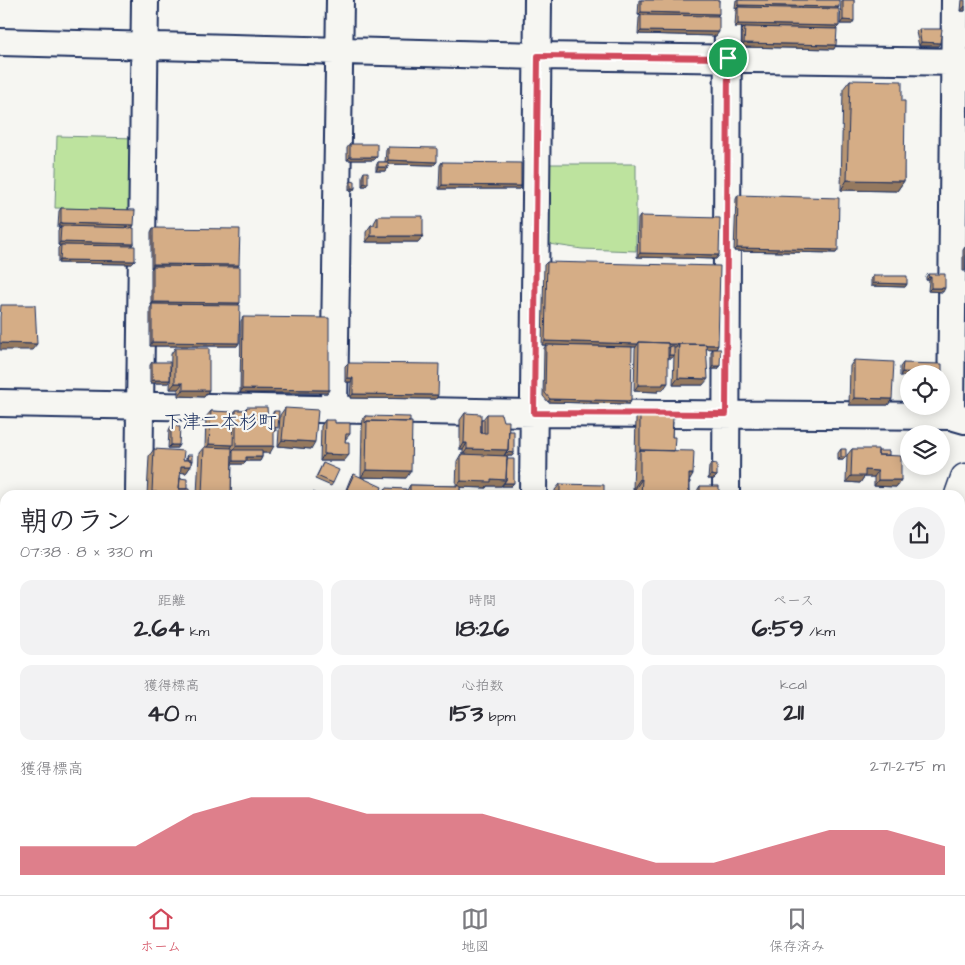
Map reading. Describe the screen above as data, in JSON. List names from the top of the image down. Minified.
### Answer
{"districts":["下津二本杉町"],"page":{"heading":["朝のラン","07:38 · 8 × 330 m"],"stats":[["距離","2.64 km"],["時間","18:26"],["ペース","6:59 /km"],["獲得標高","40 m"],["心拍数","153 bpm"],["kcal","211"]],"chart":["獲得標高","271–275 m"],"tabs":["ホーム","地図","保存済み"]}}
